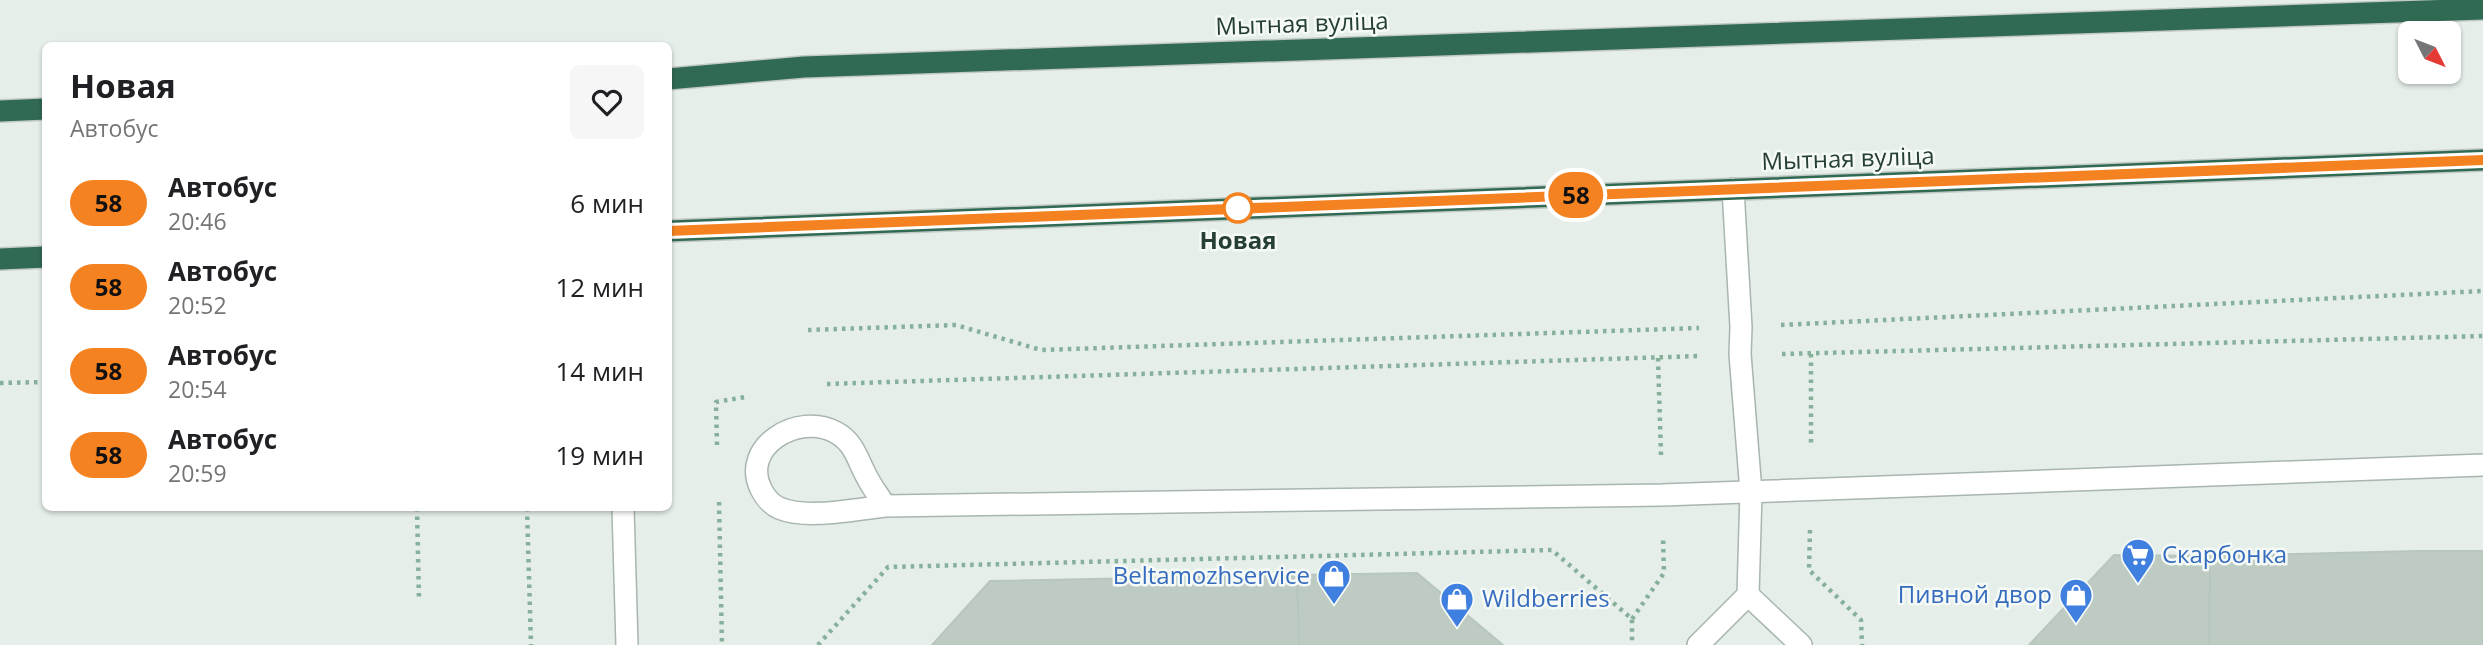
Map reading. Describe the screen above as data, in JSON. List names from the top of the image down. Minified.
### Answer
{"streets":{"highway":["Мытная вуліца"]},"places":{"other":["Новая"],"supermarket":["Скарбонка"],"shop":["Beltamozhservice","Пивной двор","Wildberries"]},"lines":["bus line 58"],"north":"bottom right","page":{"on_map":"58","heading":["Новая","Автобус"],"list":[{"mark":"58","name":"Автобус","note":"20:46","value":"6 мин"},{"mark":"58","name":"Автобус","note":"20:52","value":"12 мин"},{"mark":"58","name":"Автобус","note":"20:54","value":"14 мин"},{"mark":"58","name":"Автобус","note":"20:59","value":"19 мин"}]}}
